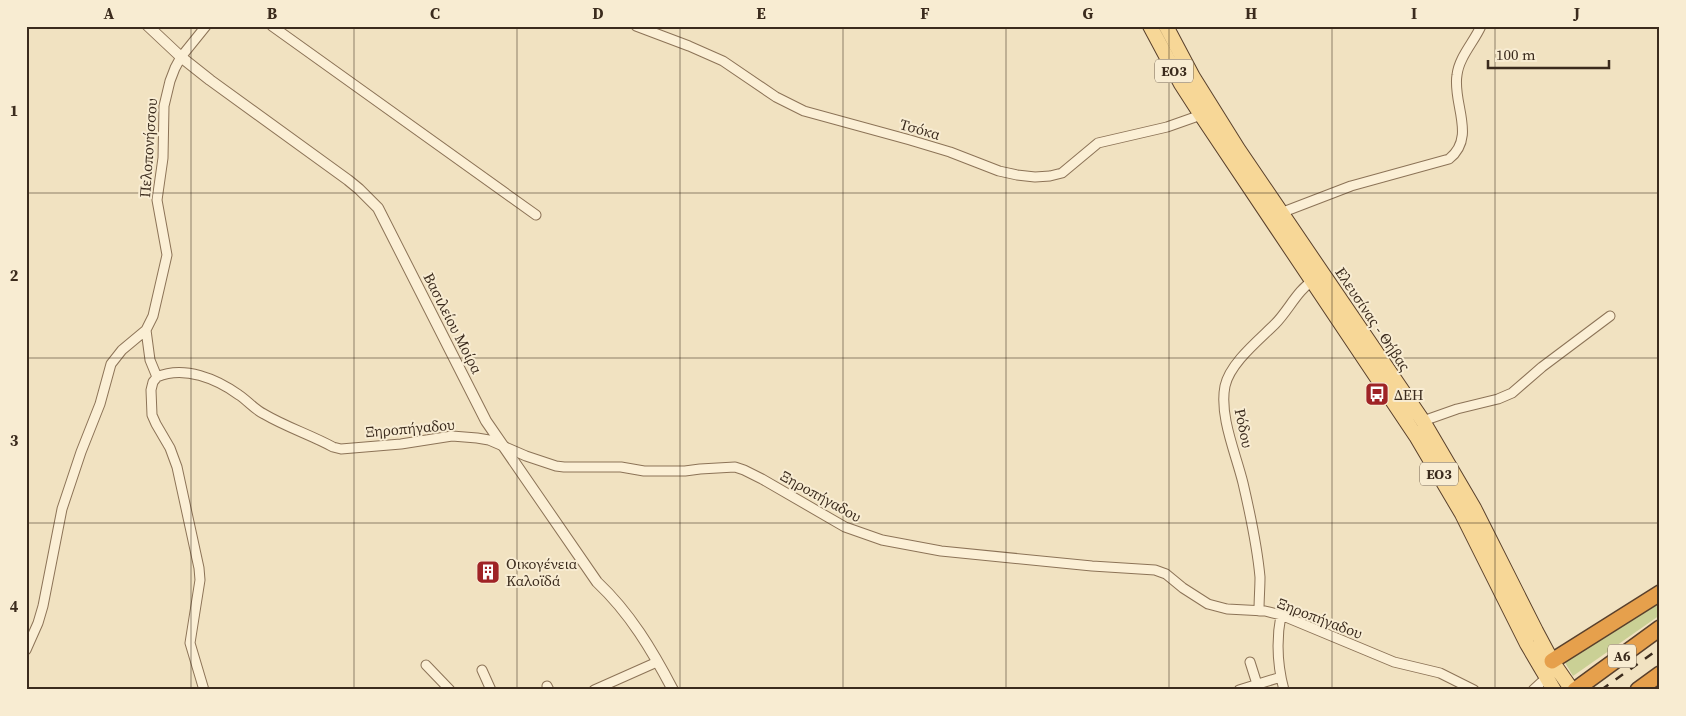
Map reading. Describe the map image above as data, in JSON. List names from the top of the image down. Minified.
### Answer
{"streets":{"highway":["Α6"],"main road":["ΕΟ3","Ελευσίνας - Θήβας"],"street":["Τσόκα","Πελοπονήσσου","Βασιλείου Μοίρα","Ξηροπήγαδου","Ρόδου"]},"crossings":[["Τσόκα","Ελευσίνας - Θήβας"],["Πελοπονήσσου","Βασιλείου Μοίρα"],["Ελευσίνας - Θήβας","Ρόδου"],["Ελευσίνας - Θήβας","Α6"],["Βασιλείου Μοίρα","Ξηροπήγαδου"],["Ξηροπήγαδου","Ρόδου"]],"places":{"bus stop":["ΔΕΗ"],"building":["Οικογένεια Καλοϊδά"]},"scale_bar":"100 m","grid":{"columns":["A","B","C","D","E","F","G","H","I","J"],"rows":["1","2","3","4"]}}
